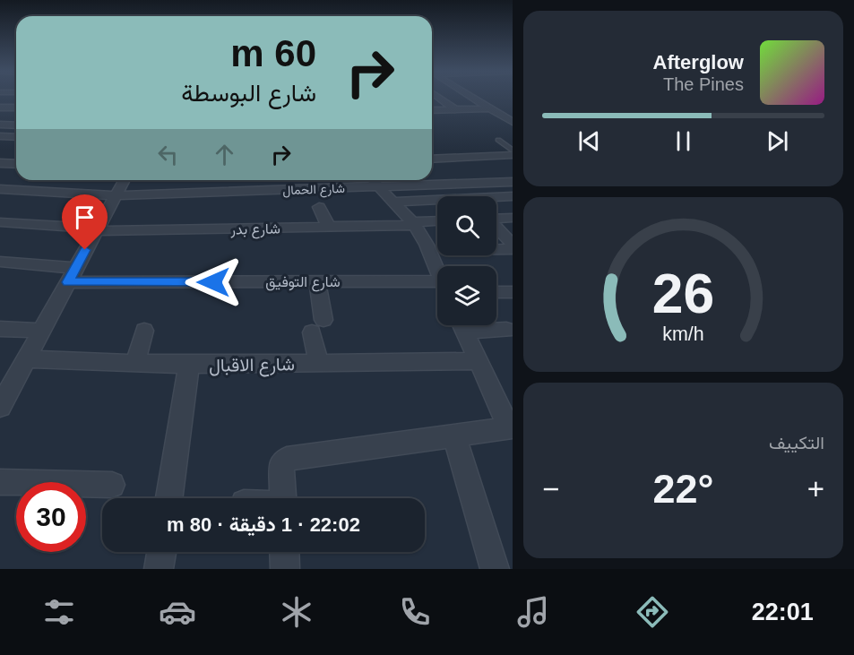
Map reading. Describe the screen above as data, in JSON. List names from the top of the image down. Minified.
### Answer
{"streets":{"street":["شارع الحمال","شارع بدر","شارع التوفيق","شارع الاقبال"]},"page":{"turn":["60 m","شارع البوسطة"],"song":["Afterglow","The Pines"],"tile":"التكييف","heat":["−","22°","+"],"limit":"30","trip":"22:02 · 1 دقيقة · 80 m","tabs":"22:01","gauge":["26","km/h"]}}
